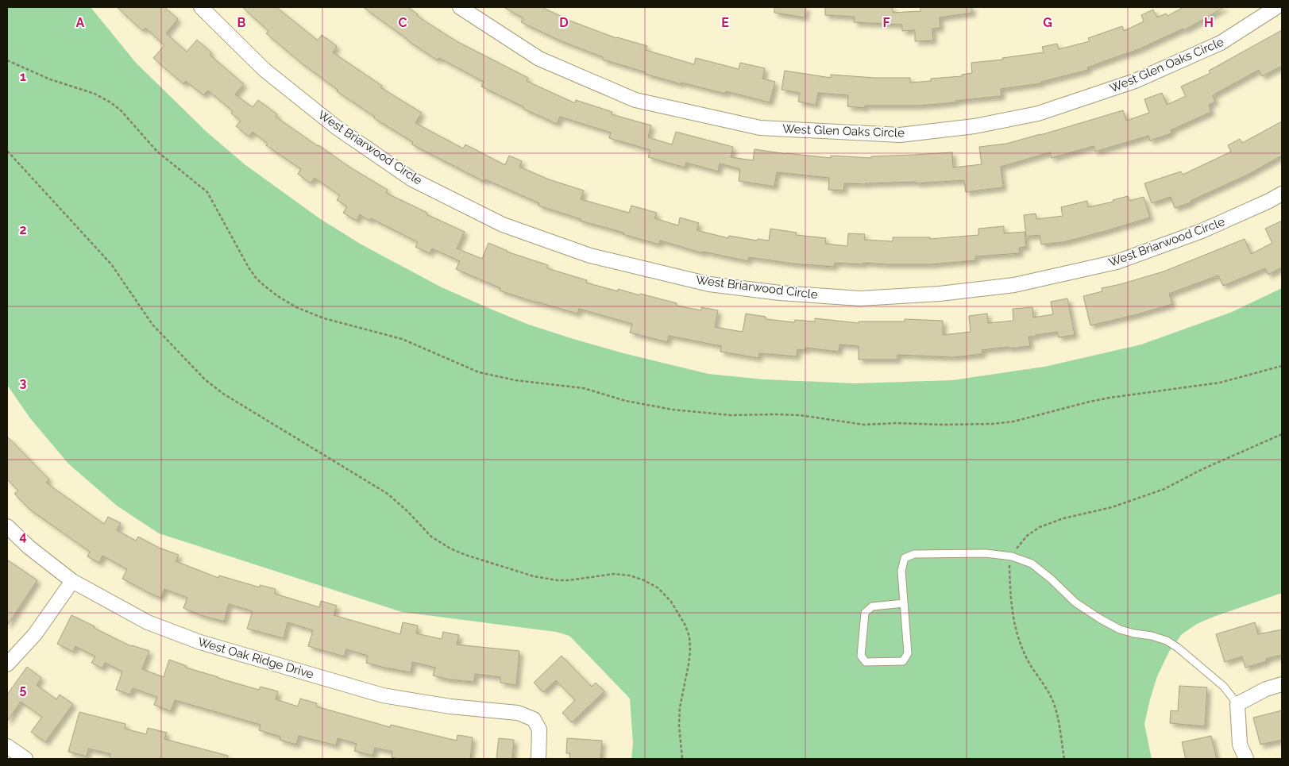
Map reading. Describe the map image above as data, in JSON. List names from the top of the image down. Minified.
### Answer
{"streets":{"street":["West Glen Oaks Circle","West Briarwood Circle","West Oak Ridge Drive"]},"grid":{"columns":["A","B","C","D","E","F","G","H"],"rows":["1","2","3","4","5"]}}
